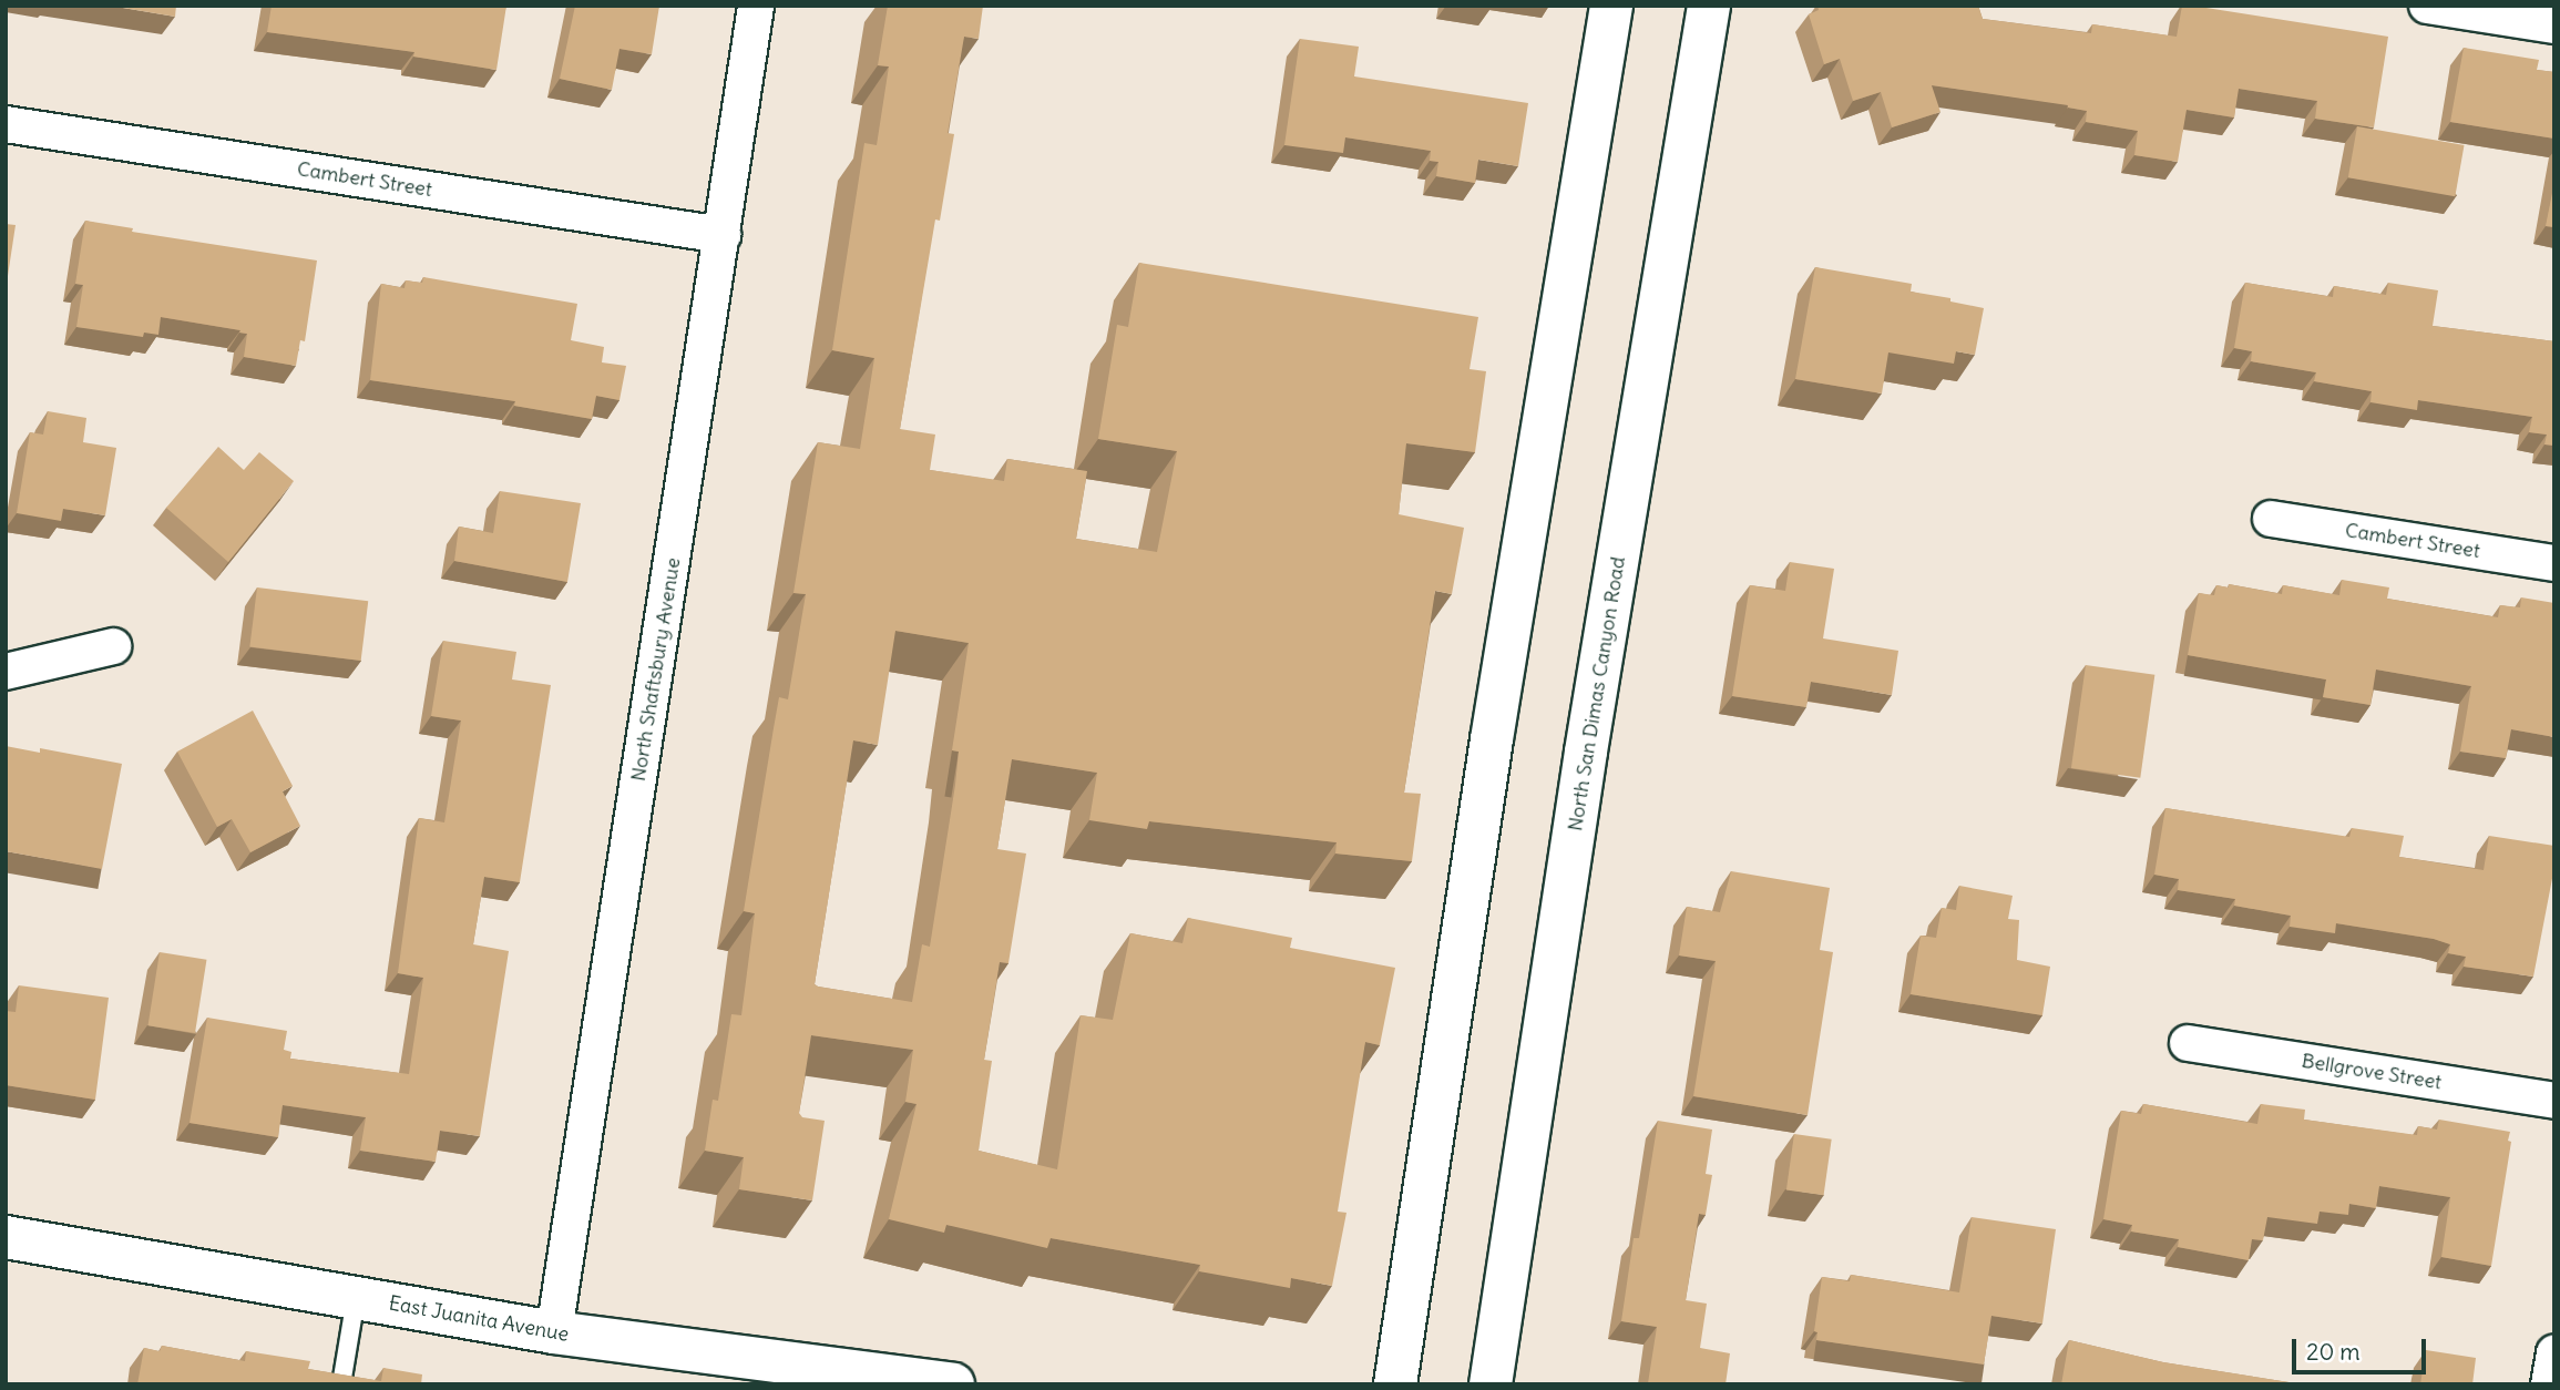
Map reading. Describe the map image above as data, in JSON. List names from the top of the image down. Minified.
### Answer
{"streets":{"main road":["North San Dimas Canyon Road","East Juanita Avenue"],"street":["Cambert Street","North Shaftsbury Avenue","Bellgrove Street"]},"crossings":[["Cambert Street","North Shaftsbury Avenue"],["North Shaftsbury Avenue","East Juanita Avenue"]],"scale_bar":"20 m"}
